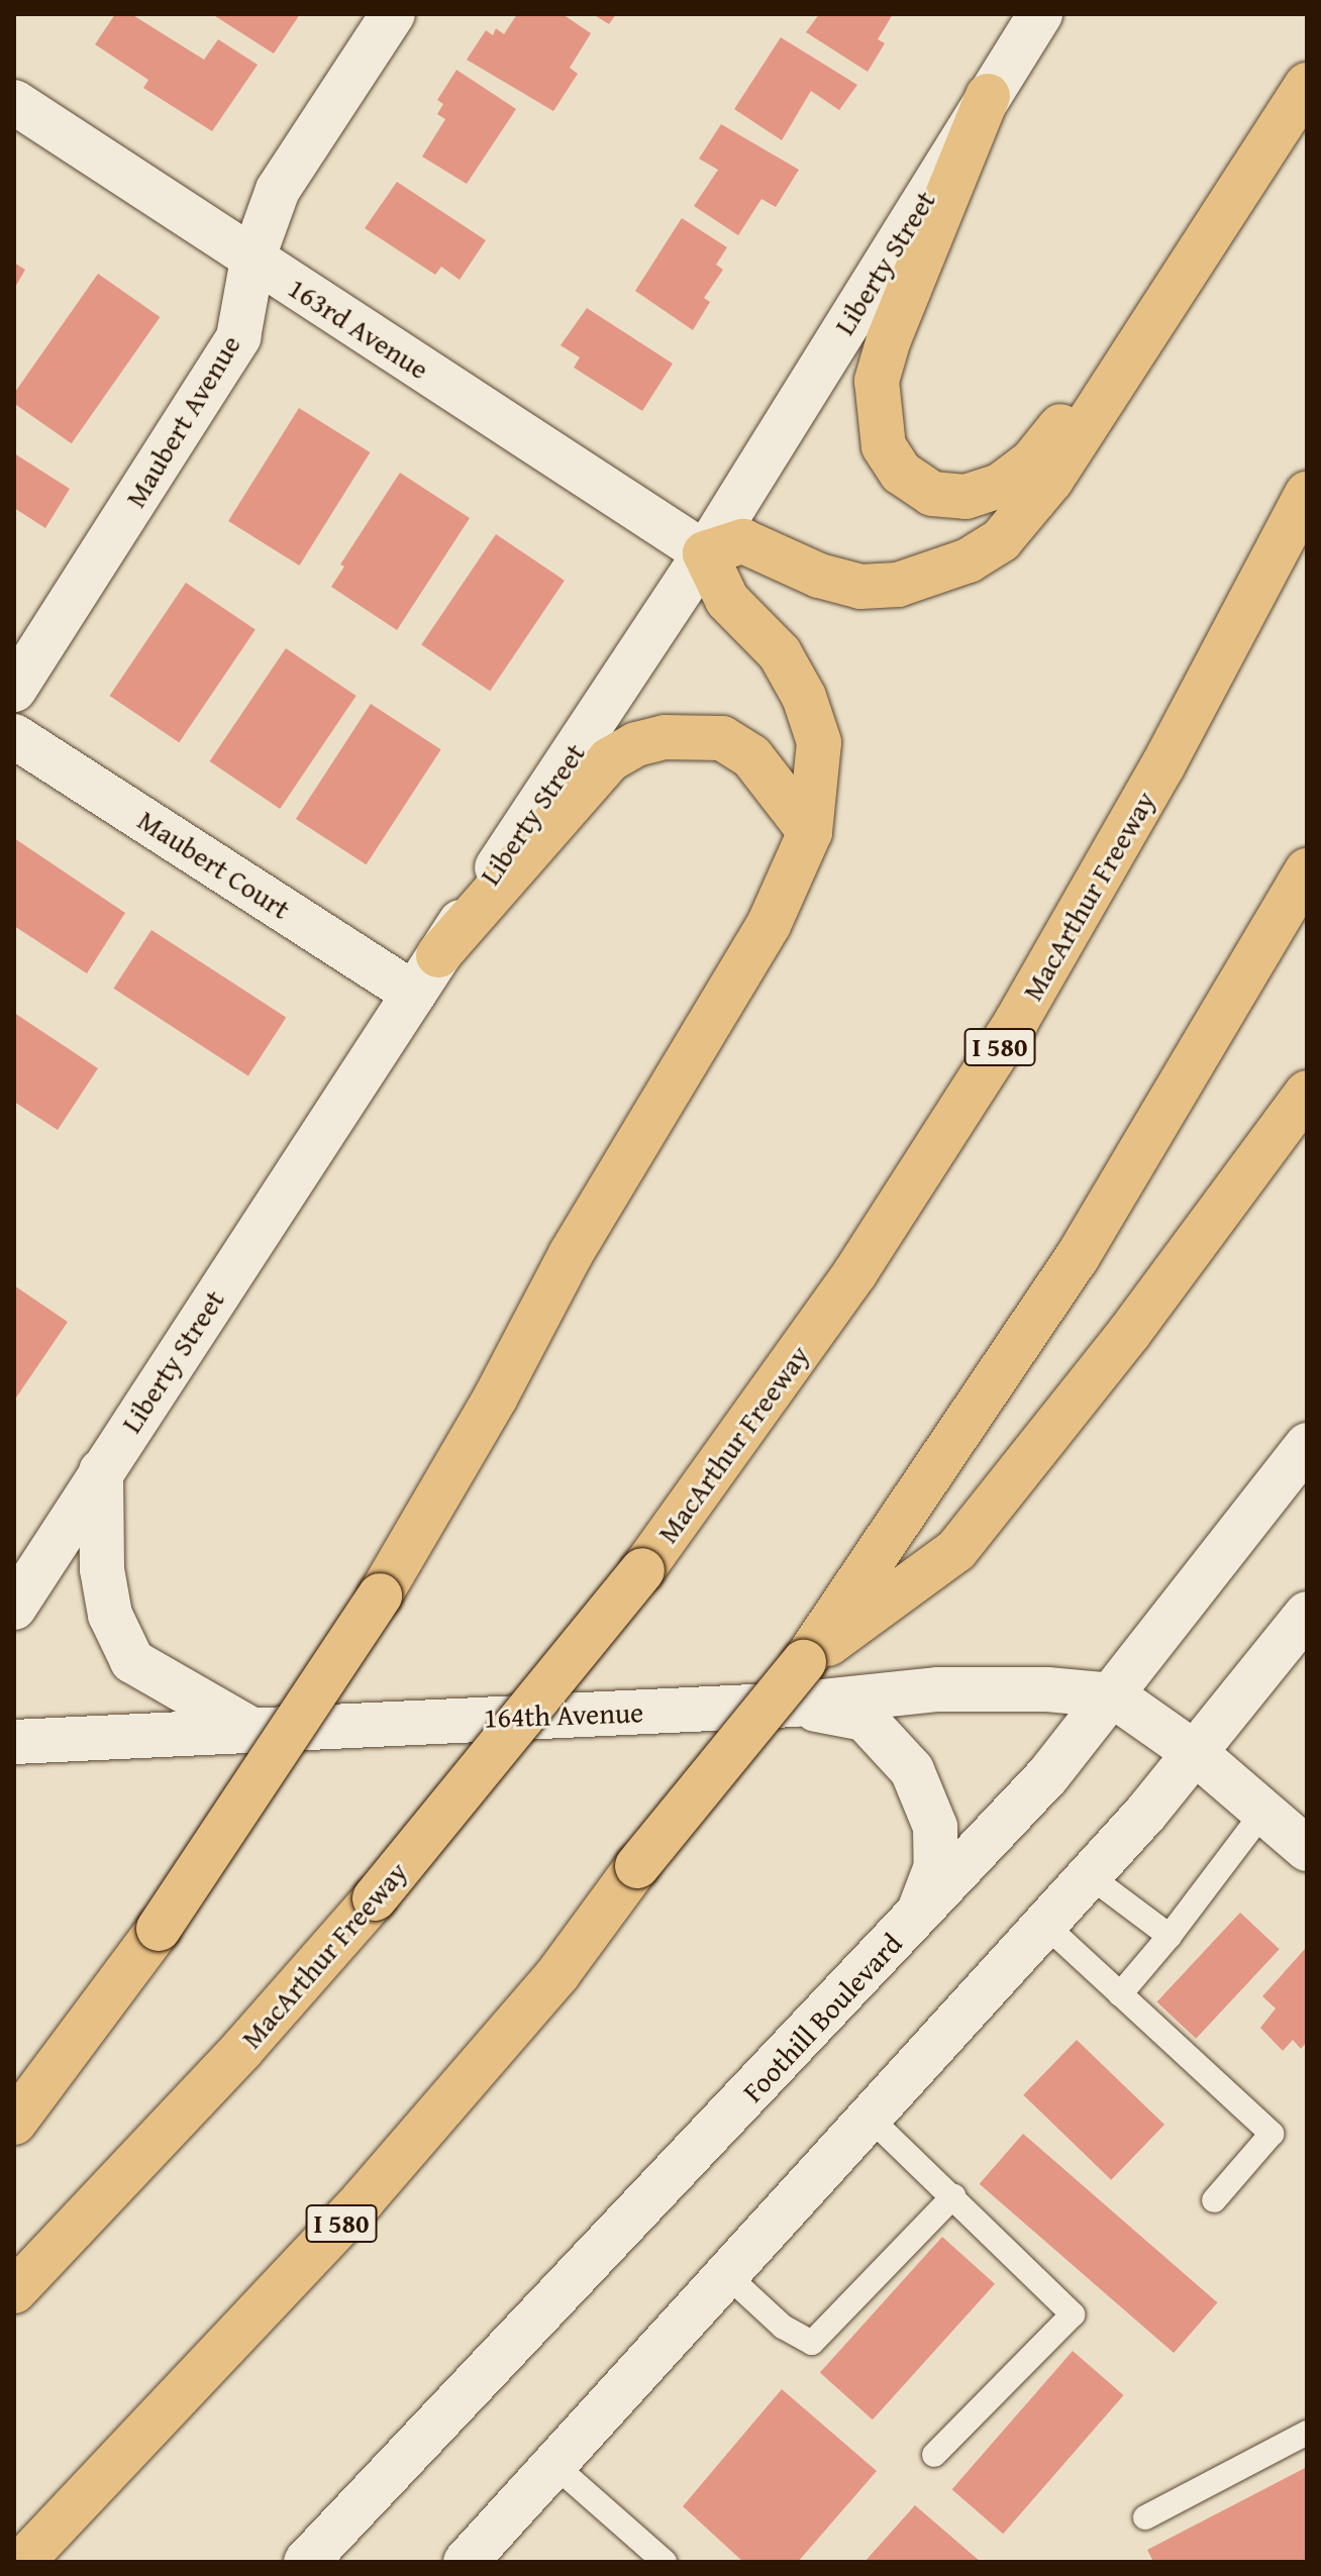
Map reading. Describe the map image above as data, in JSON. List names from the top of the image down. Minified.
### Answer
{"streets":{"highway":["MacArthur Freeway","I 580"],"street":["Liberty Street","163rd Avenue","Maubert Avenue","Maubert Court","164th Avenue","Foothill Boulevard"]},"crossings":[["Liberty Street","163rd Avenue"],["Liberty Street","Maubert Court"],["163rd Avenue","Maubert Avenue"],["164th Avenue","Foothill Boulevard"]]}
